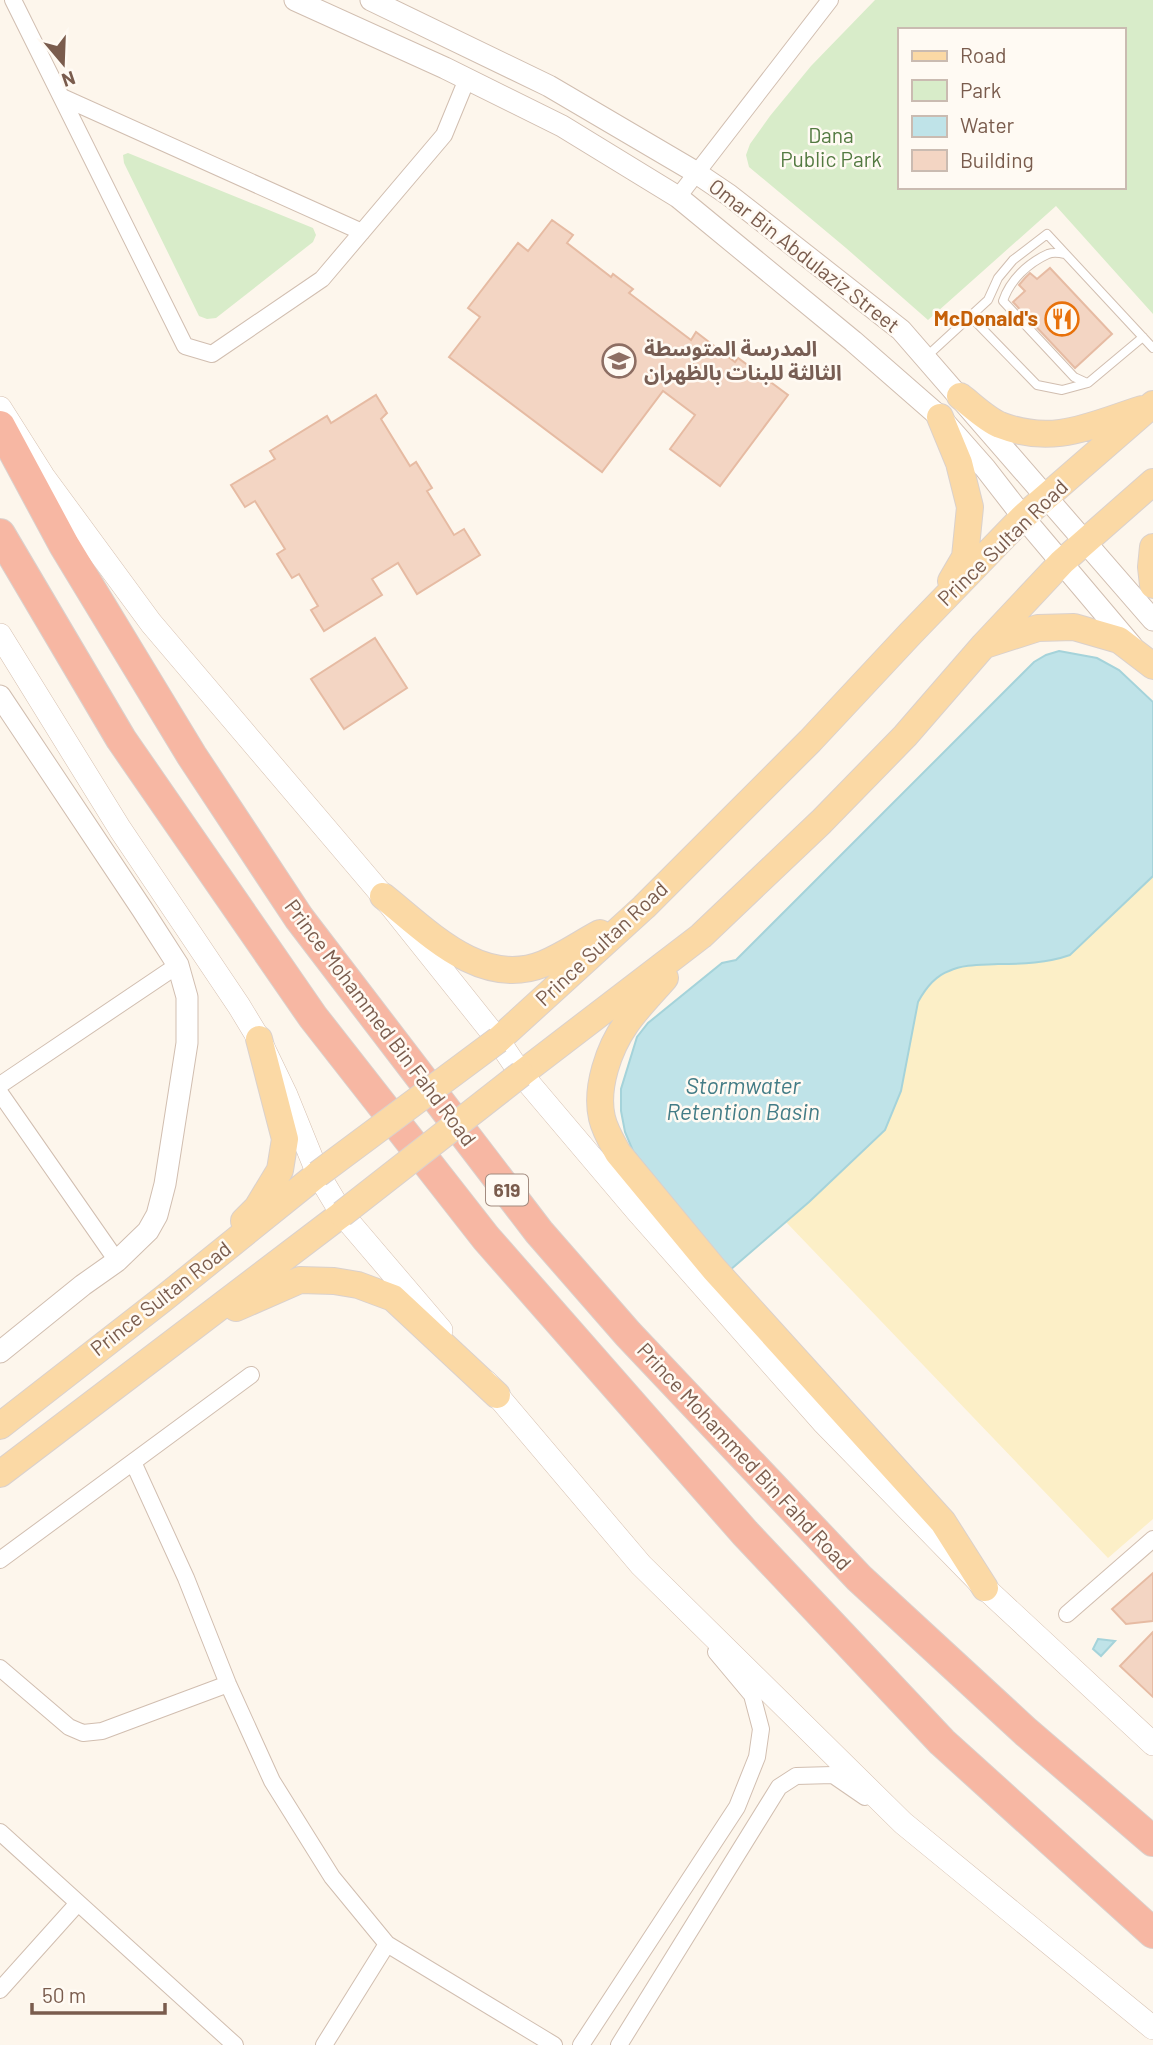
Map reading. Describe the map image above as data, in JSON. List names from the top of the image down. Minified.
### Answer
{"streets":{"highway":["Prince Mohammed Bin Fahd Road","619"],"main road":["Prince Sultan Road"],"street":["Omar Bin Abdulaziz Street"]},"crossings":[["Omar Bin Abdulaziz Street","Prince Sultan Road"]],"water":["Stormwater Retention Basin"],"parks":["Dana Public Park"],"places":{"restaurant":["McDonald's"],"school or university":["المدرسة المتوسطة الثالثة للبنات بالظهران"]},"legend":["Road","Park","Water","Building"],"scale_bar":"50 m","north":"bottom"}
